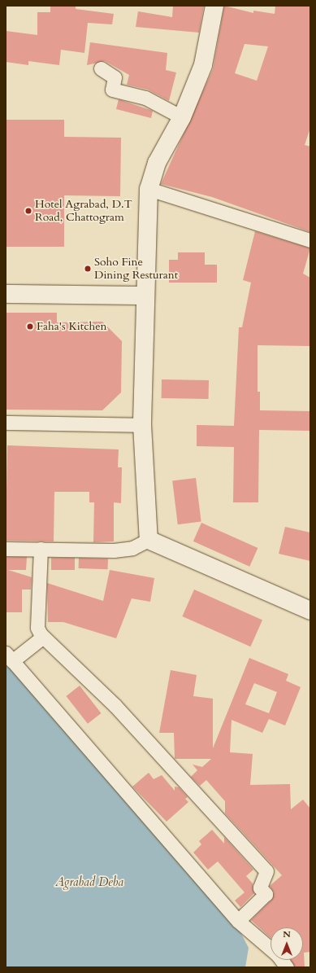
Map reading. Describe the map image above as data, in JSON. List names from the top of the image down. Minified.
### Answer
{"water":["Agrabad Deba"],"places":["Hotel Agrabad, D.T Road, Chattogram","Soho Fine Dining Resturant","Faha's Kitchen"],"north":"top"}
